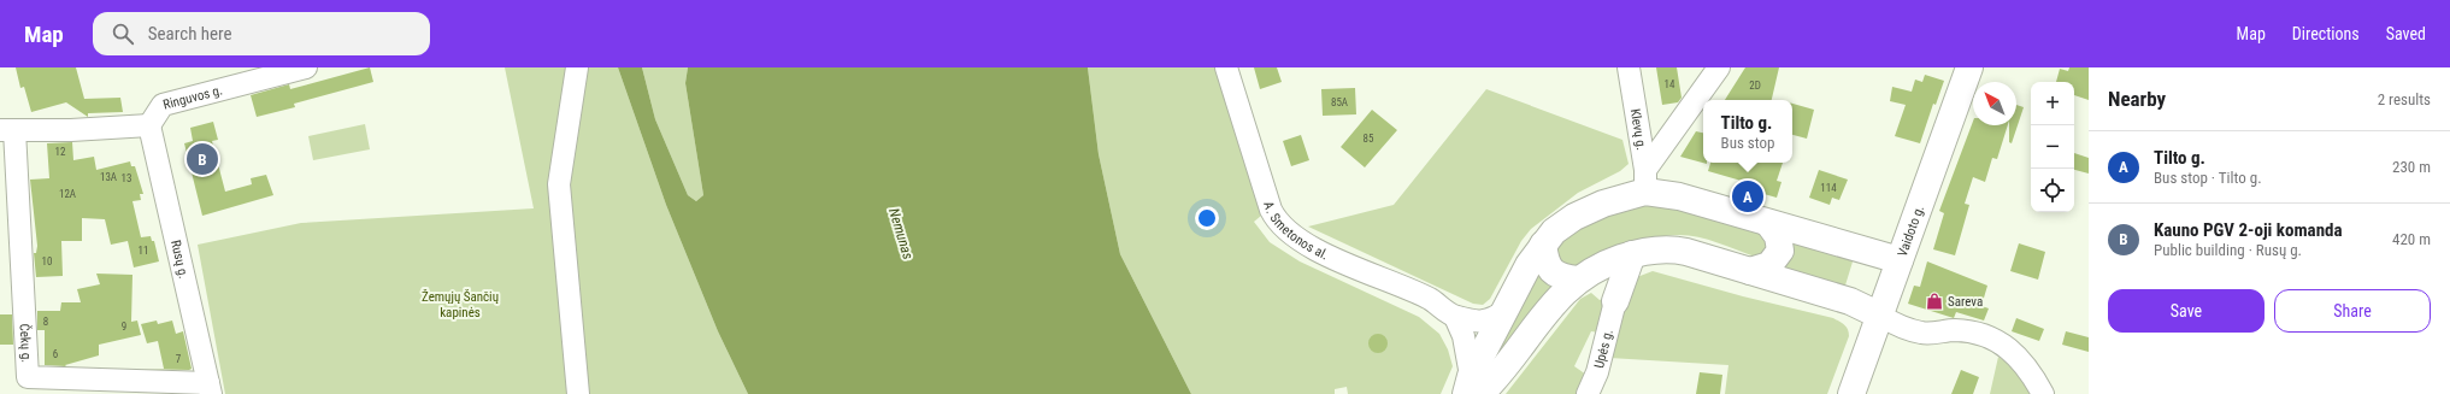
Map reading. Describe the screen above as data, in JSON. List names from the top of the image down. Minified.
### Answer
{"streets":{"main road":["Vaidoto g."],"street":["Ringuvos g.","Klevų g.","A. Smetonos al.","Rusų g.","Čekų g.","Upės g."]},"crossings":[["Ringuvos g.","Rusų g."],["Rusų g.","Čekų g."]],"water":["Nemunas"],"parks":["Žemųjų Šančių kapinės"],"places":{"shop":["Sareva"]},"house_numbers":["14","2D","85A","85","12","13A","13","114","12A","11","10","8","9","6","7"],"north":"top left","page":{"header":"Map","search":"Search here","nav":["Map","Directions","Saved"],"heading":["Nearby","2 results"],"map_buttons":["+","−"],"popup":["Tilto g.","Bus stop"],"list":[{"mark":"A","name":"Tilto g.","note":"Bus stop · Tilto g.","value":"230 m"},{"mark":"B","name":"Kauno PGV 2-oji komanda","note":"Public building · Rusų g.","value":"420 m"}],"pins":["B","A"],"buttons":["Save","Share"]}}
